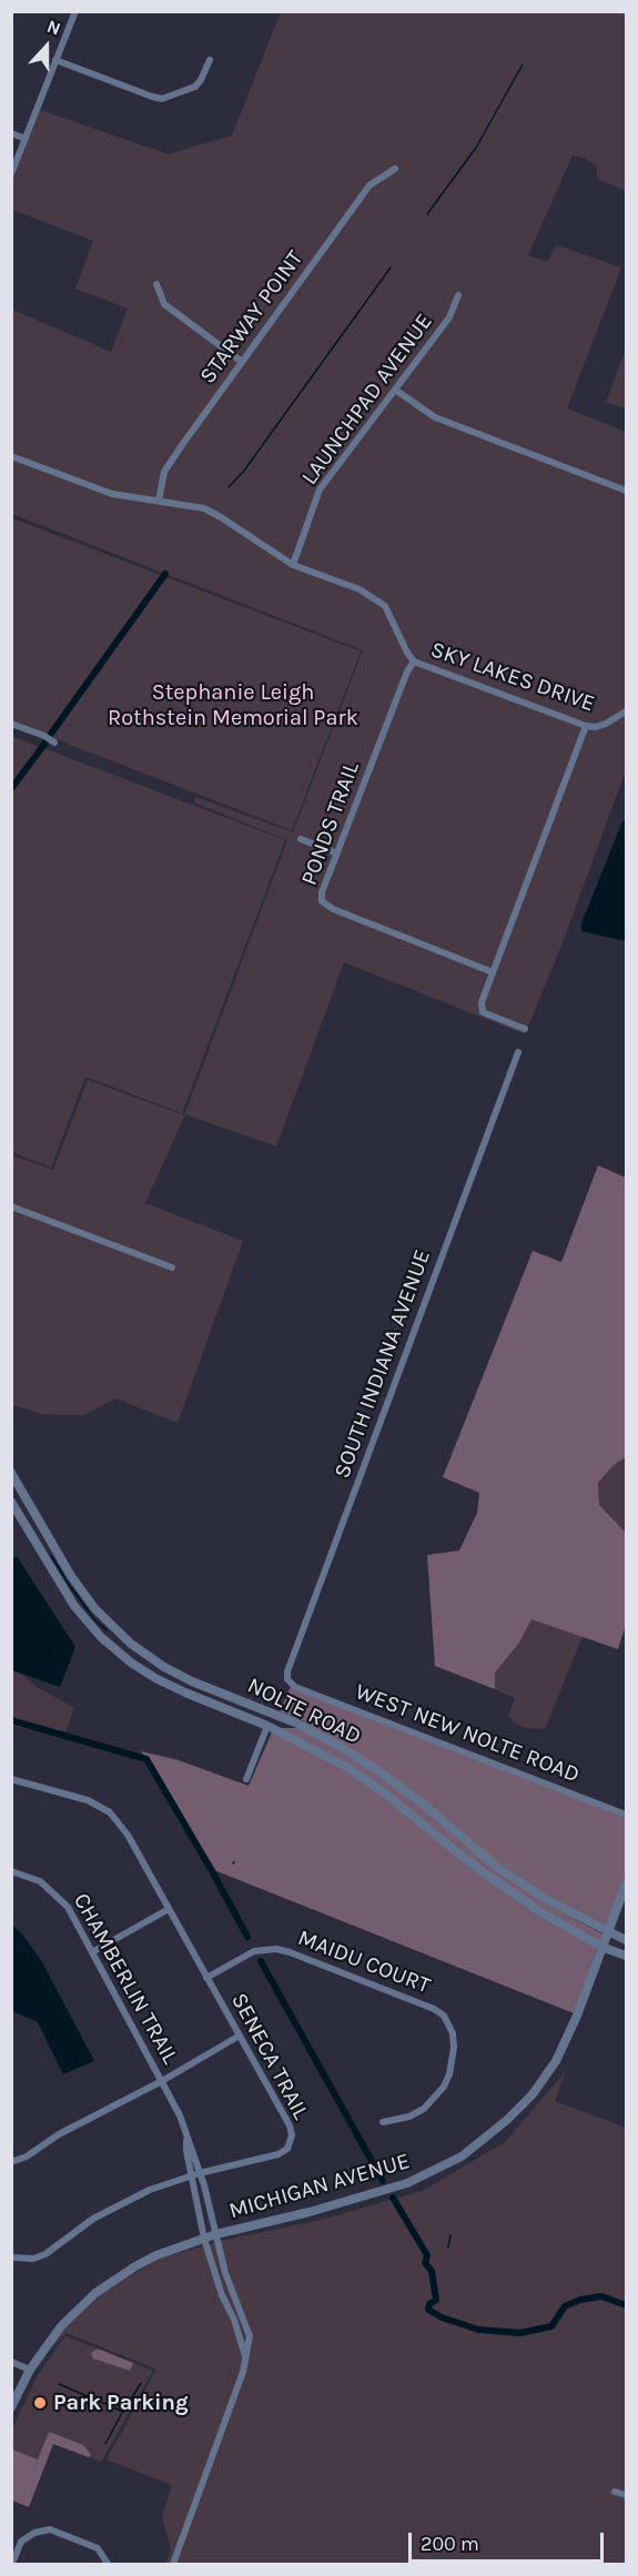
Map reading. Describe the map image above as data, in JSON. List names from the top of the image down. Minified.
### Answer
{"streets":{"street":["STARWAY POINT","LAUNCHPAD AVENUE","SKY LAKES DRIVE","PONDS TRAIL","SOUTH INDIANA AVENUE","NOLTE ROAD","WEST NEW NOLTE ROAD","MAIDU COURT","CHAMBERLIN TRAIL","SENECA TRAIL","MICHIGAN AVENUE"]},"crossings":[["STARWAY POINT","SKY LAKES DRIVE"],["LAUNCHPAD AVENUE","SKY LAKES DRIVE"],["SKY LAKES DRIVE","PONDS TRAIL"],["SOUTH INDIANA AVENUE","WEST NEW NOLTE ROAD"],["NOLTE ROAD","MICHIGAN AVENUE"],["MAIDU COURT","SENECA TRAIL"]],"parks":["Stephanie Leigh Rothstein Memorial Park"],"places":["Park Parking"],"scale_bar":"200 m","north":"top"}
